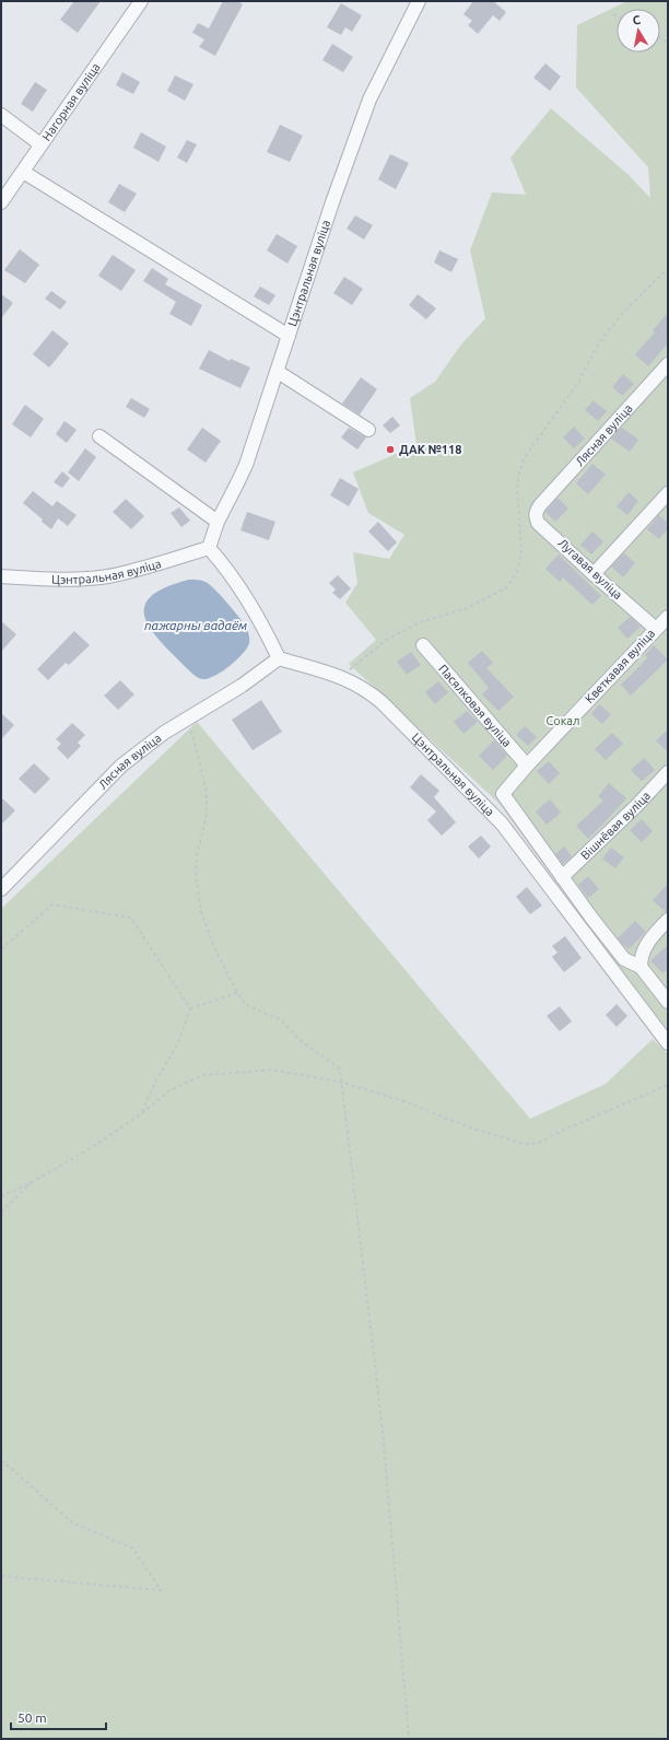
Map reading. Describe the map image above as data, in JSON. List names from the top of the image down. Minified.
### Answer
{"streets":{"street":["Нагорная вуліца","Цэнтральная вуліца","Лясная вуліца","Лугавая вуліца","Кветкавая вуліца","Пасялковая вуліца","Вішнёвая вуліца"]},"crossings":[["Цэнтральная вуліца","Лясная вуліца"],["Лясная вуліца","Лугавая вуліца"],["Лугавая вуліца","Кветкавая вуліца"],["Кветкавая вуліца","Пасялковая вуліца"],["Кветкавая вуліца","Вішнёвая вуліца"]],"water":["пажарны вадаём"],"parks":["Сокал"],"places":["ДАК №118"],"scale_bar":"50 m","north":"top"}
